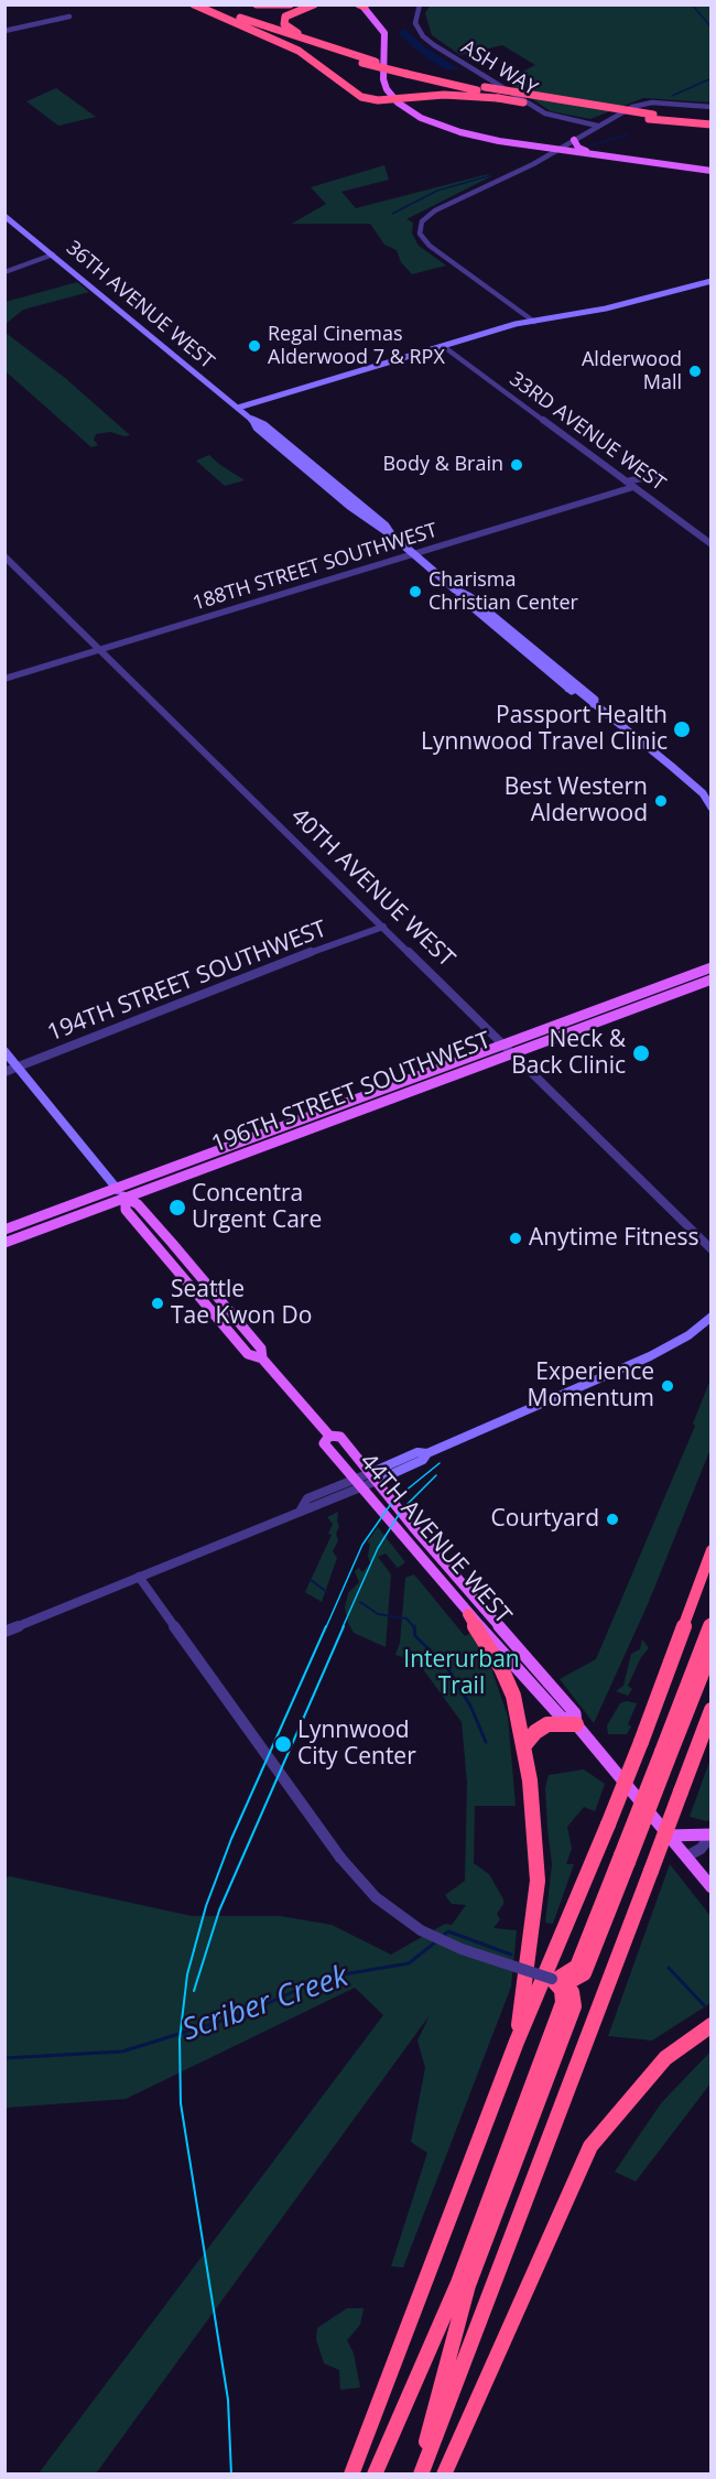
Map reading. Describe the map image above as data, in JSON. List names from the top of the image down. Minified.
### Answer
{"streets":{"main road":["36TH AVENUE WEST","196TH STREET SOUTHWEST","44TH AVENUE WEST"],"street":["ASH WAY","33RD AVENUE WEST","188TH STREET SOUTHWEST","40TH AVENUE WEST","194TH STREET SOUTHWEST"]},"crossings":[["36TH AVENUE WEST","188TH STREET SOUTHWEST"],["33RD AVENUE WEST","188TH STREET SOUTHWEST"],["188TH STREET SOUTHWEST","40TH AVENUE WEST"],["40TH AVENUE WEST","194TH STREET SOUTHWEST"],["40TH AVENUE WEST","196TH STREET SOUTHWEST"],["194TH STREET SOUTHWEST","44TH AVENUE WEST"],["196TH STREET SOUTHWEST","44TH AVENUE WEST"]],"water":["Scriber Creek"],"parks":["Interurban Trail"],"places":["Regal Cinemas Alderwood 7 & RPX","Alderwood Mall","Body & Brain","Charisma Christian Center","Passport Health Lynnwood Travel Clinic","Best Western Alderwood","Neck & Back Clinic","Concentra Urgent Care","Anytime Fitness","Seattle Tae Kwon Do","Experience Momentum","Courtyard","Lynnwood City Center"]}
